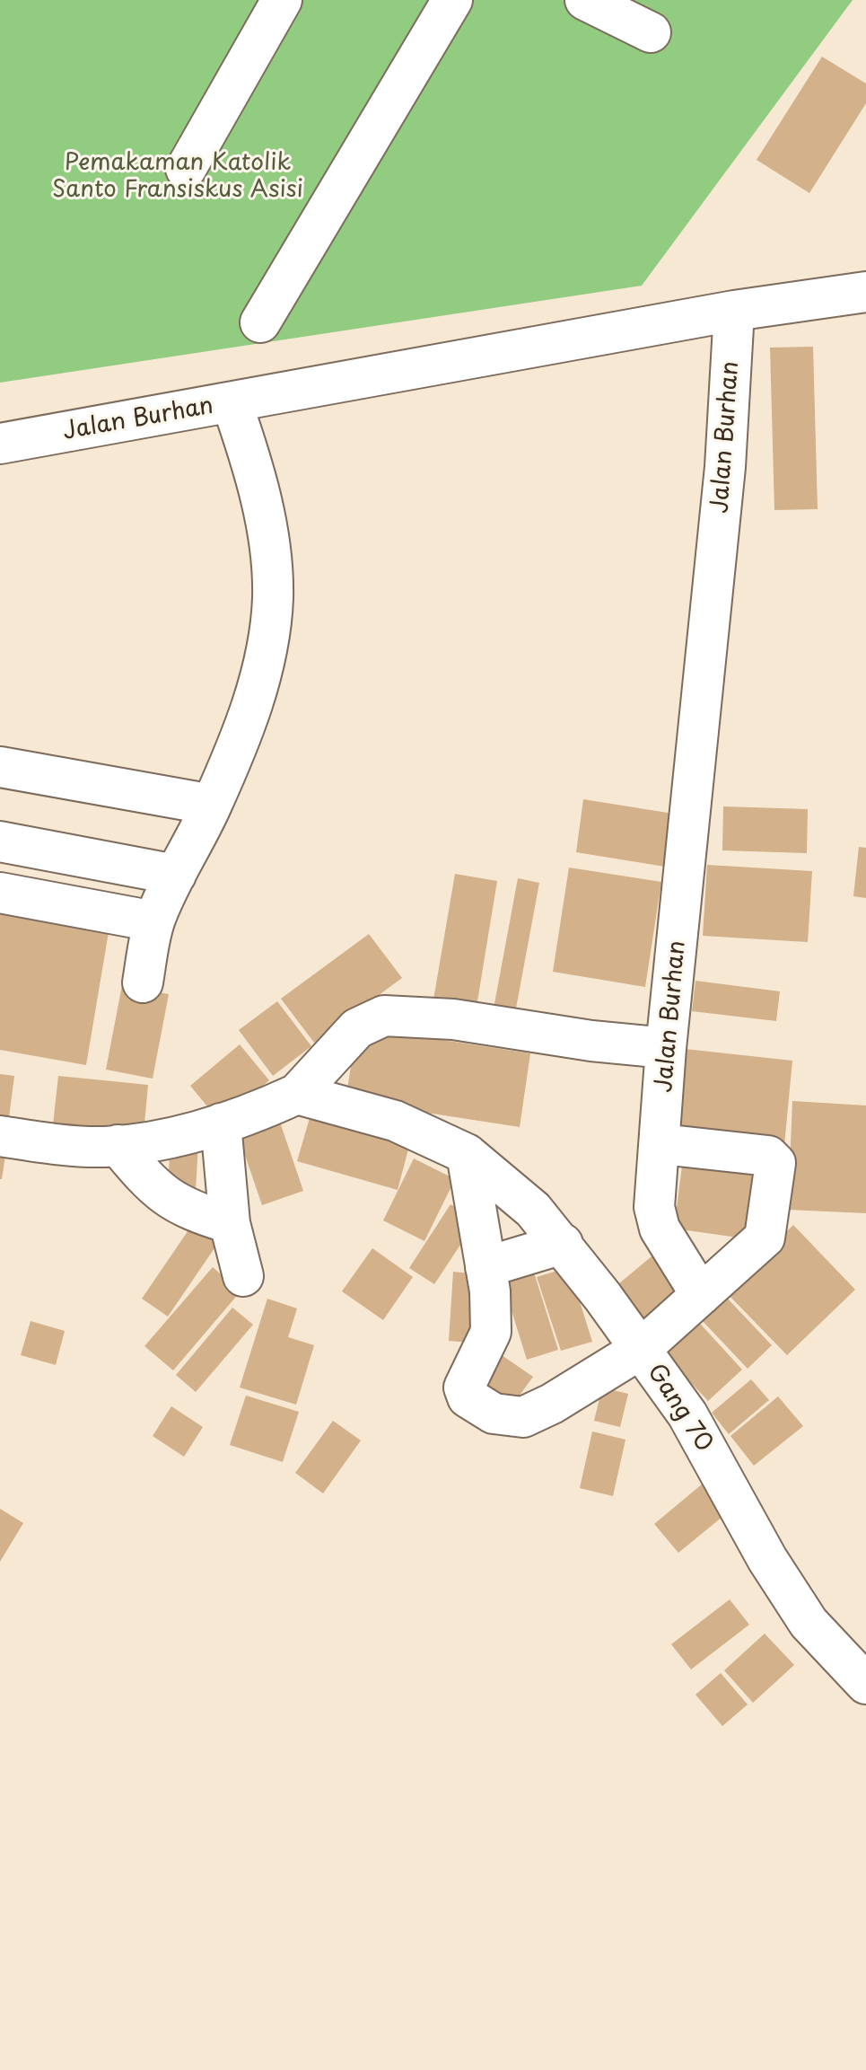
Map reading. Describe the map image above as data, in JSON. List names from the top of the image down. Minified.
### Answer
{"streets":{"street":["Jalan Burhan","Gang 70"]},"parks":["Pemakaman Katolik Santo Fransiskus Asisi"]}
